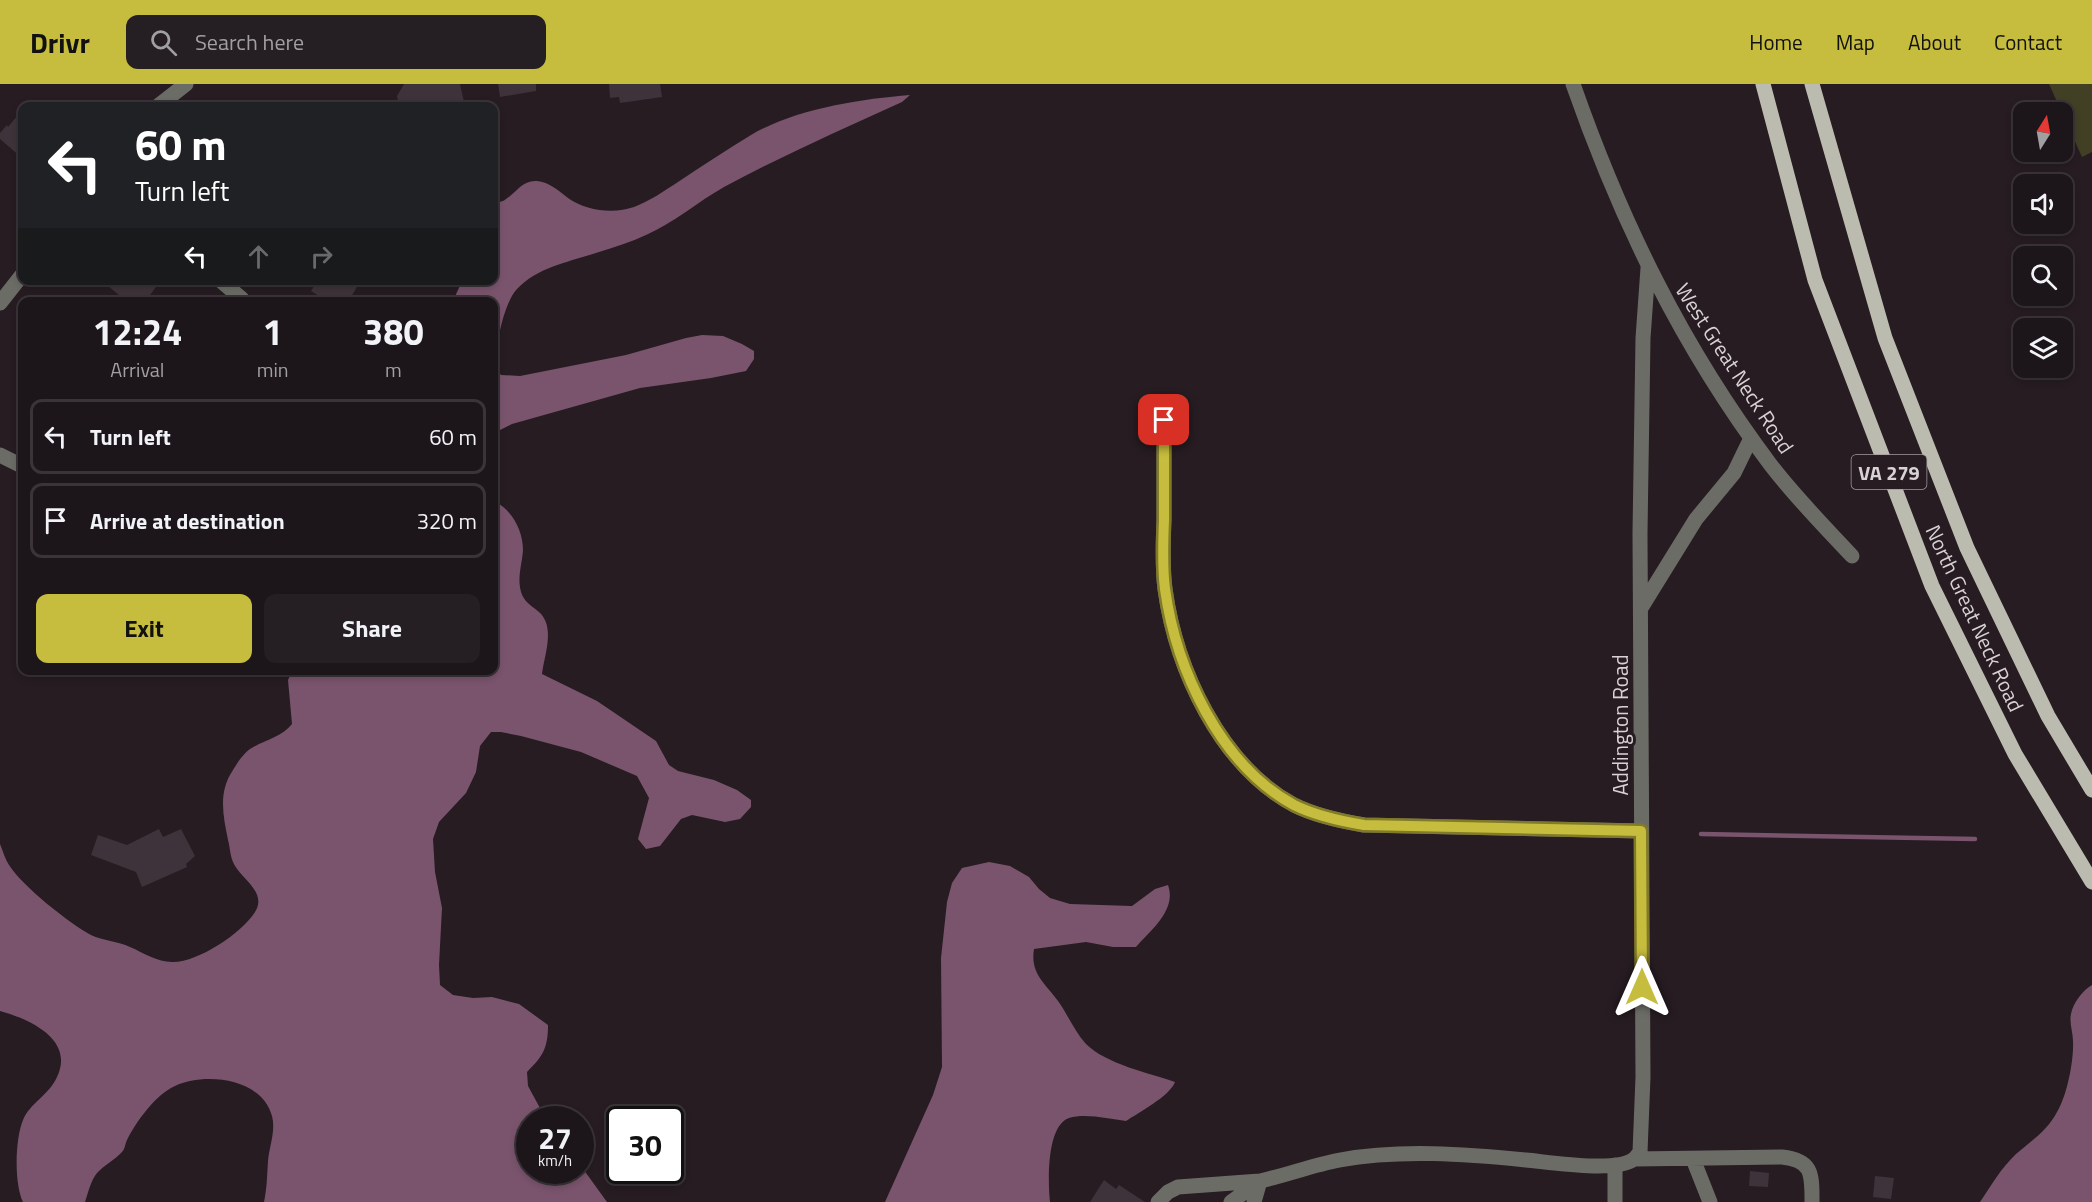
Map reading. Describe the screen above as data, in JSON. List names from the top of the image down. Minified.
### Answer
{"streets":{"main road":["VA 279","North Great Neck Road"],"street":["West Great Neck Road","Addington Road"]},"crossings":[["West Great Neck Road","Addington Road"]],"north":"top","page":{"header":"Drivr","search":"Search here","nav":["Home","Map","About","Contact"],"turn":["60 m","Turn left"],"eta":["12:24","Arrival","1","min","380","m"],"list":[{"name":"Turn left","value":"60 m"},{"name":"Arrive at destination","value":"320 m"}],"buttons":["Exit","Share"],"speed":"27 km/h","limit":"30"}}
